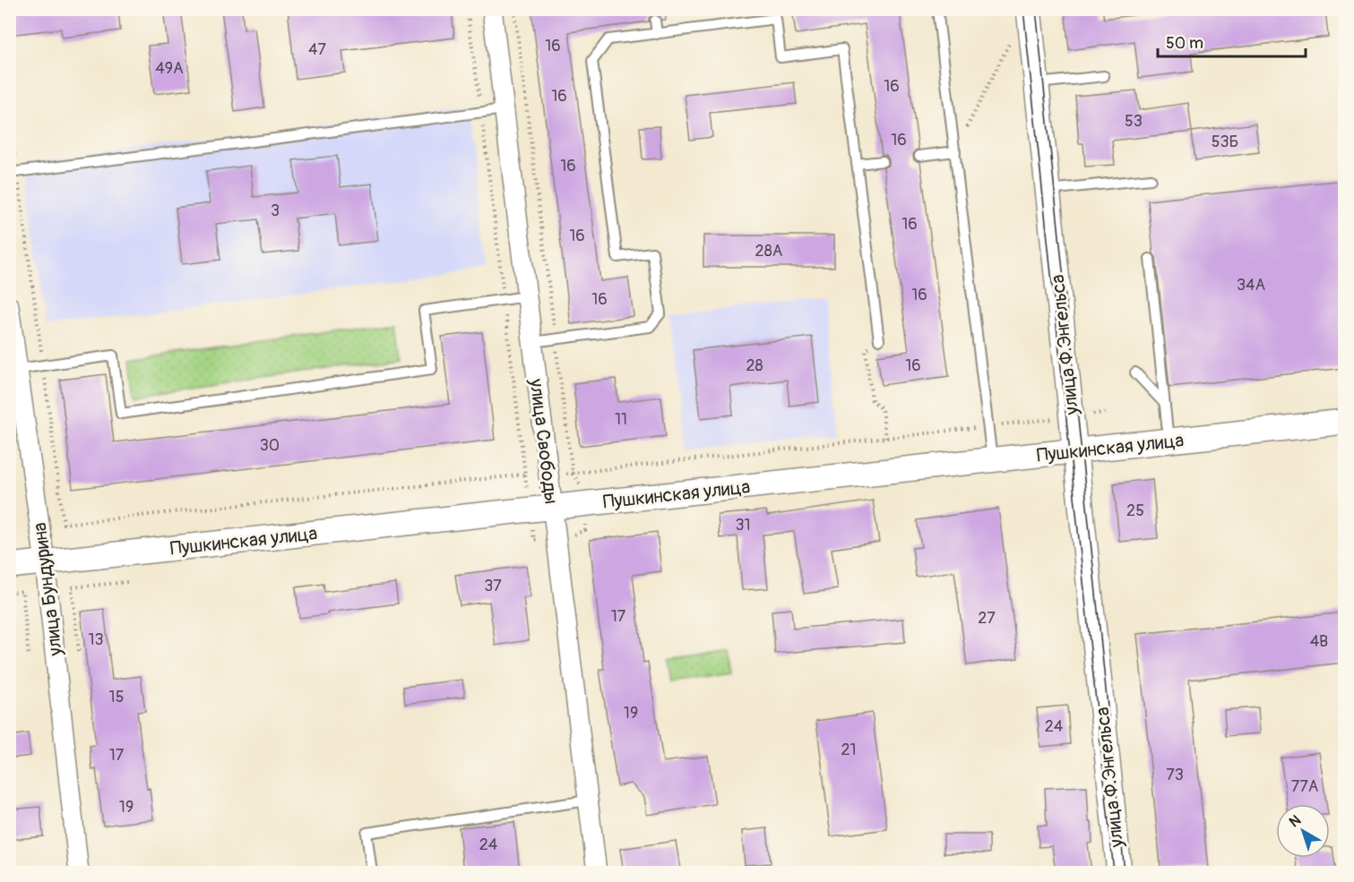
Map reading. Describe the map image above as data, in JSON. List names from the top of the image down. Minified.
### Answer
{"streets":{"street":["улица Ф.Энгельса","улица Свободы","Пушкинская улица","улица Бундурина"]},"crossings":[["улица Ф.Энгельса","Пушкинская улица"],["улица Свободы","Пушкинская улица"],["Пушкинская улица","улица Бундурина"]],"house_numbers":["16","47","49А","16","16","53","16","53Б","16","3","16","16","28А","34А","16","16","28","16","11","30","25","31","37","17","27","13","4В","15","19","24","21","17","73","77А","19","24"],"scale_bar":"50 m","north":"top left"}
